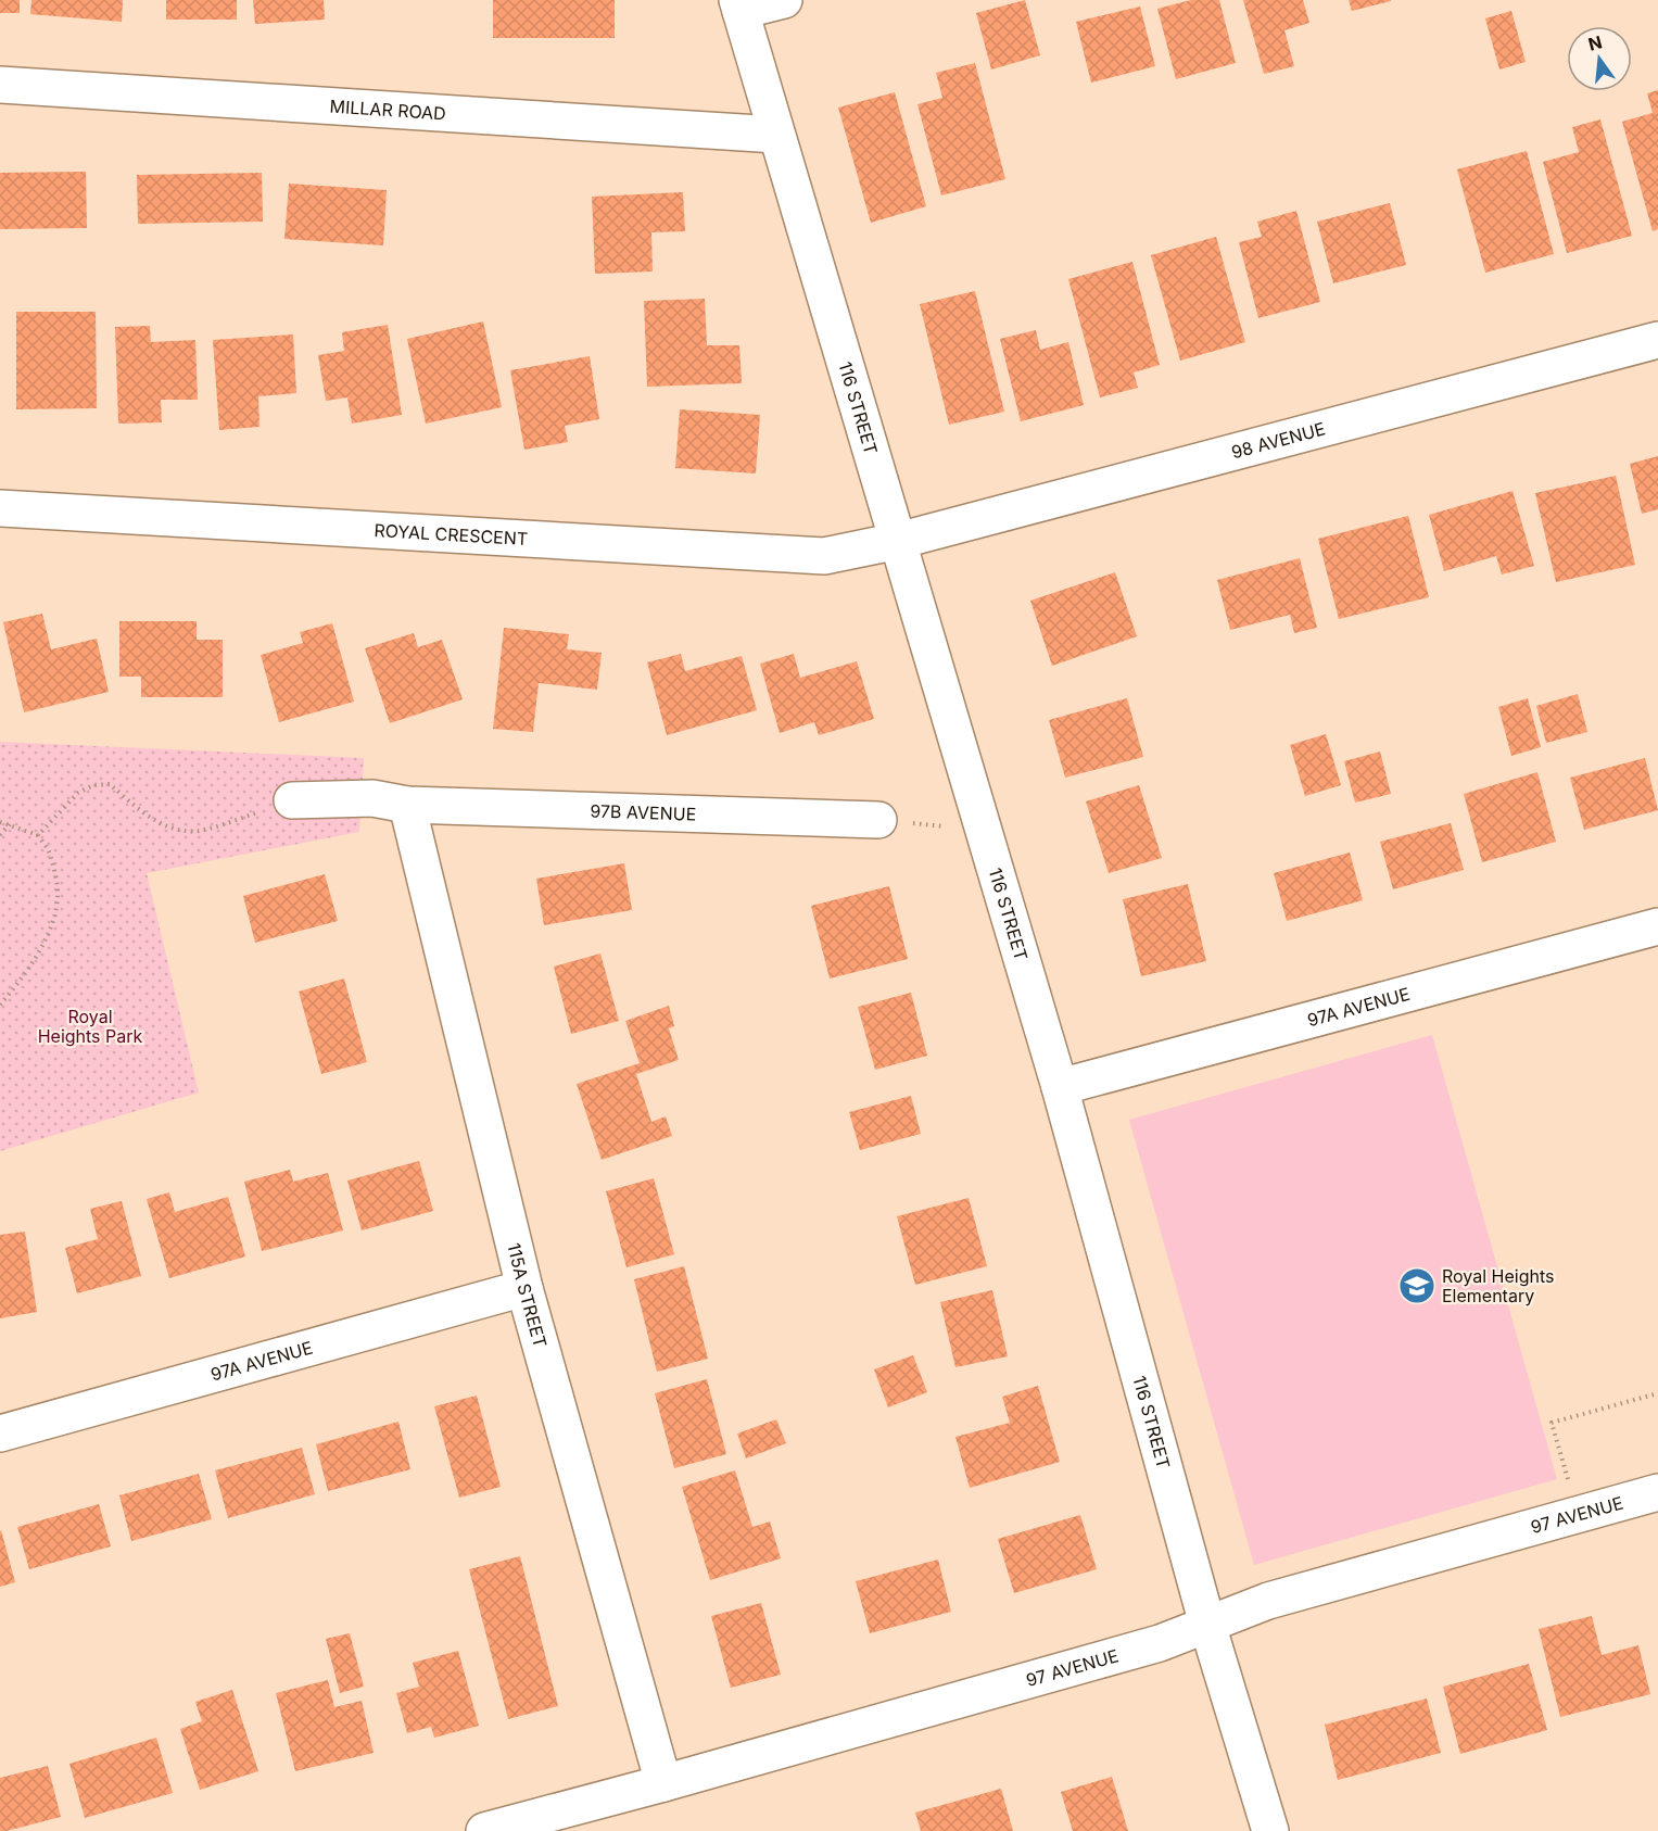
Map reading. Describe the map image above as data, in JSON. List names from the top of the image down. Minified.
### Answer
{"streets":{"street":["MILLAR ROAD","116 STREET","98 AVENUE","ROYAL CRESCENT","97B AVENUE","97A AVENUE","115A STREET","97 AVENUE"]},"crossings":[["MILLAR ROAD","116 STREET"],["116 STREET","98 AVENUE"],["116 STREET","ROYAL CRESCENT"],["116 STREET","97A AVENUE"],["116 STREET","97 AVENUE"],["98 AVENUE","ROYAL CRESCENT"],["97B AVENUE","115A STREET"],["97A AVENUE","115A STREET"],["115A STREET","97 AVENUE"]],"parks":["Royal Heights Park"],"places":{"school or university":["Royal Heights Elementary"]},"north":"top"}
